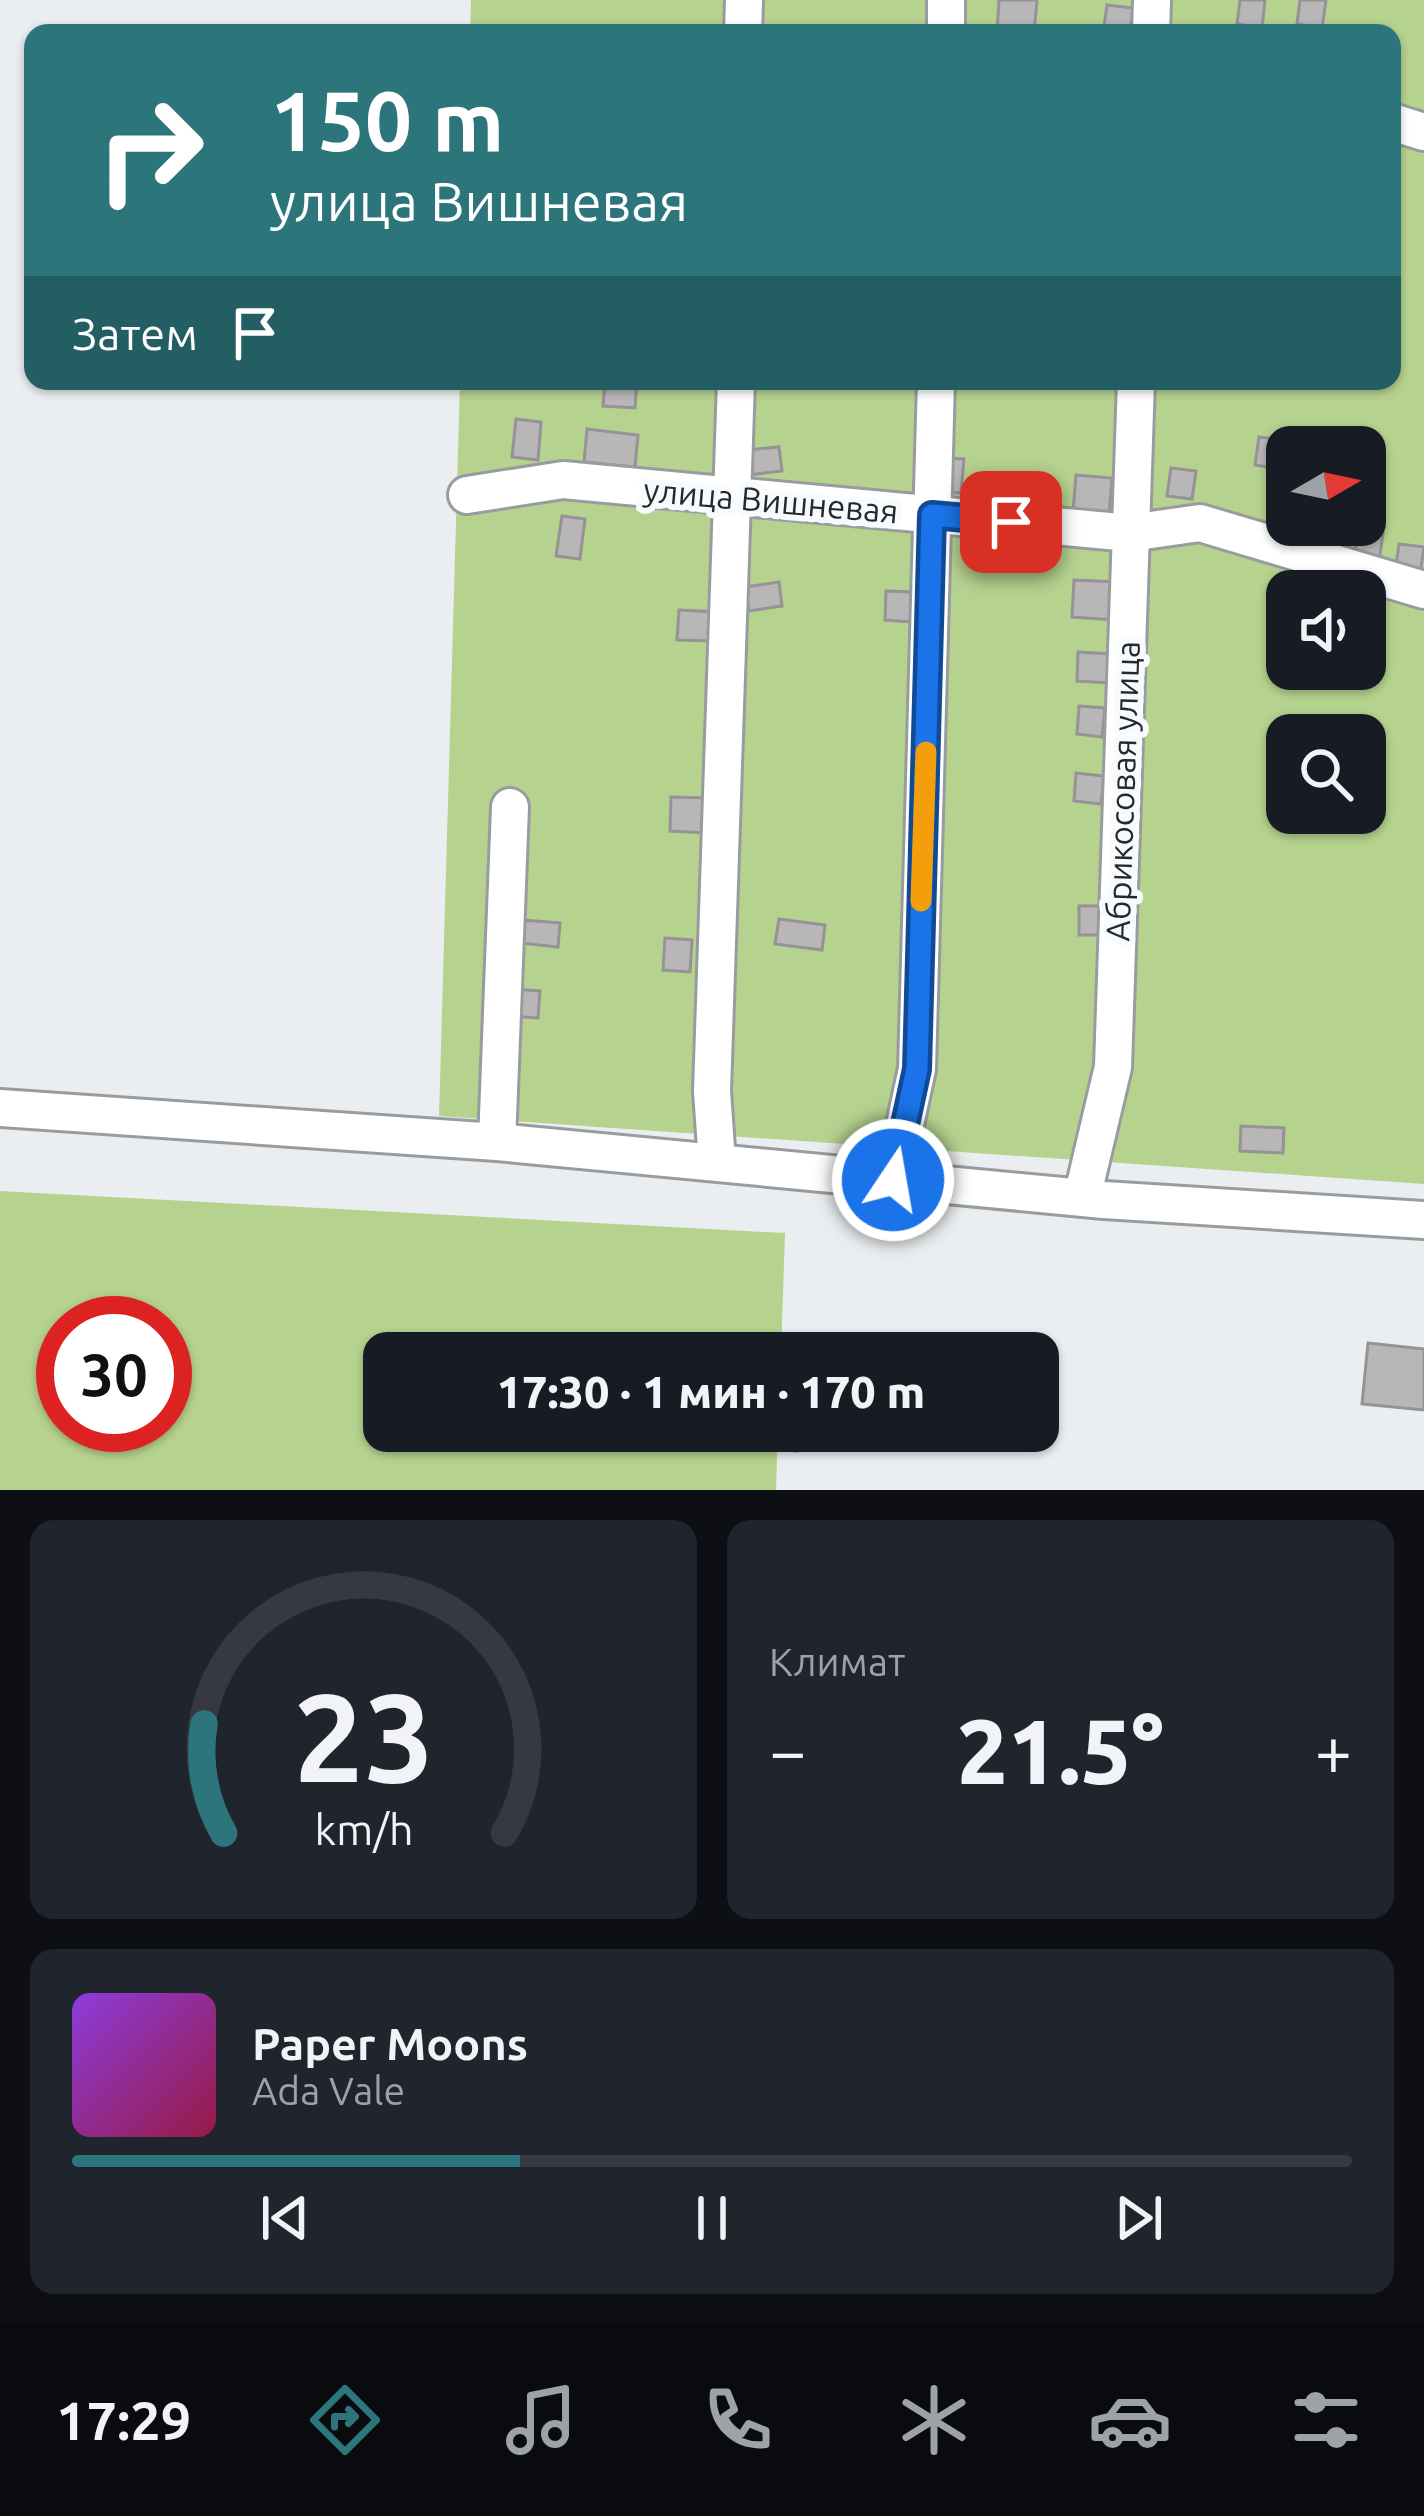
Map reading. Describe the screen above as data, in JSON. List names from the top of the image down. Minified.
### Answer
{"streets":{"street":["улица Вишневая","Абрикосовая улица"]},"crossings":[["улица Вишневая","Абрикосовая улица"]],"north":"right","page":{"turn":["150 m","улица Вишневая"],"then":"Затем","limit":"30","trip":"17:30 · 1 мин · 170 m","tile":"Климат","heat":["−","21.5°","+"],"song":["Paper Moons","Ada Vale"],"tabs":"17:29","gauge":["23","km/h"]}}
